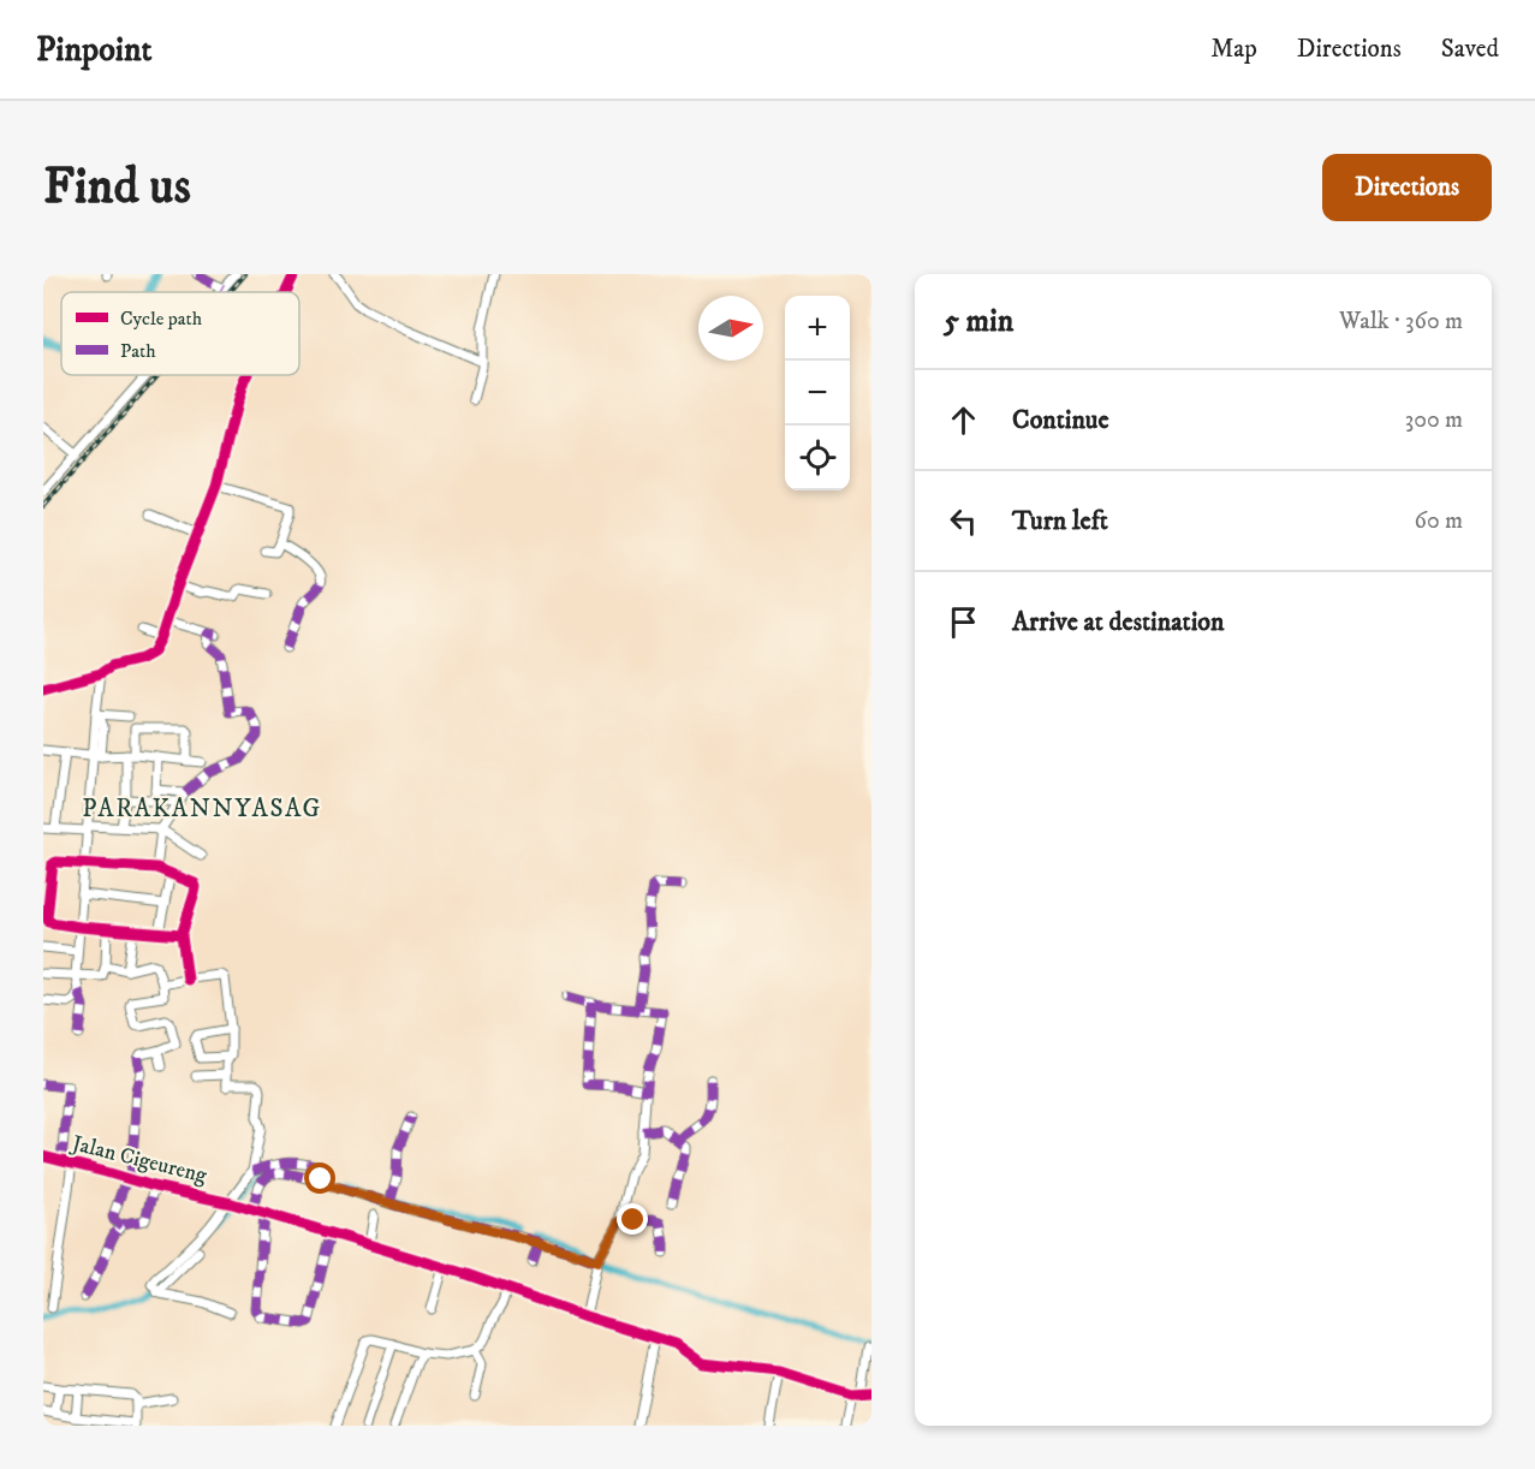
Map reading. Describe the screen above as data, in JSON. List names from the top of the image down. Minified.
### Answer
{"streets":{"street":["Jalan Cigeureng"]},"districts":["PARAKANNYASAG"],"legend":["Cycle path","Path"],"north":"right","page":{"header":"Pinpoint","nav":["Map","Directions","Saved"],"buttons":"Directions","title":"Find us","heading":["5 min","Walk · 360 m"],"map_buttons":["+","−"],"list":[["Continue","300 m"],["Turn left","60 m"],"Arrive at destination"]}}
